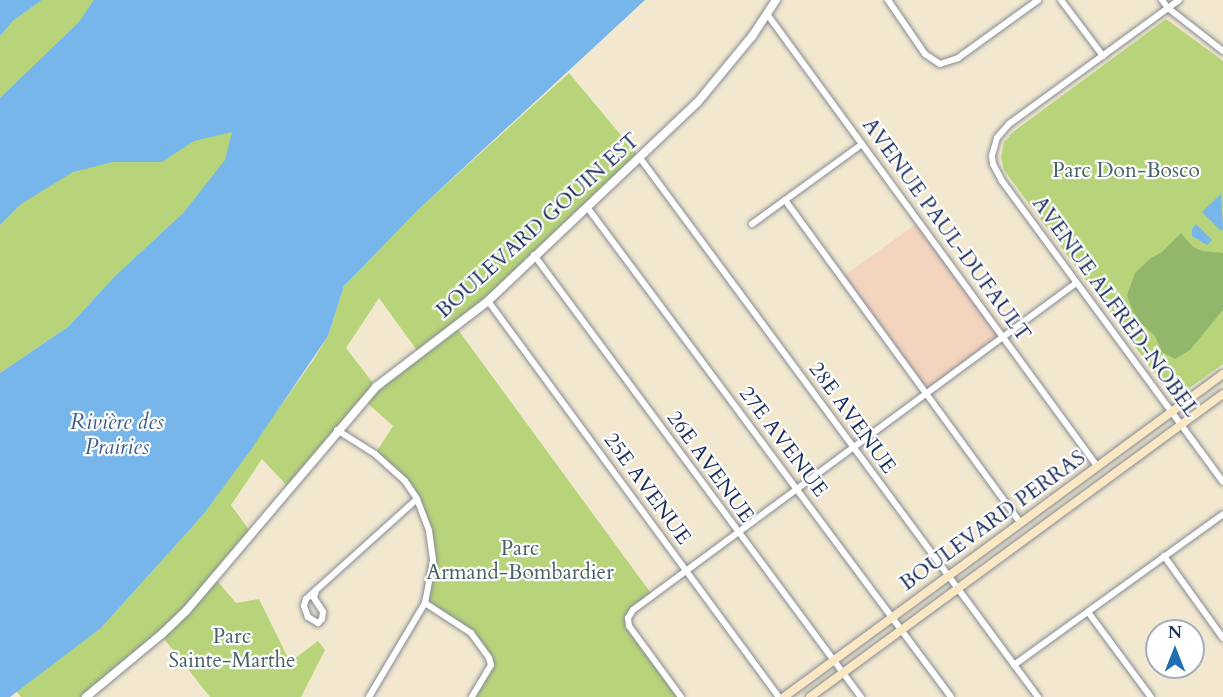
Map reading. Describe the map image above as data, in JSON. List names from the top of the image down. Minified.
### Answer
{"streets":{"main road":["BOULEVARD PERRAS"],"street":["BOULEVARD GOUIN EST","AVENUE PAUL-DUFAULT","AVENUE ALFRED-NOBEL","28E AVENUE","27E AVENUE","26E AVENUE","25E AVENUE"]},"crossings":[["BOULEVARD GOUIN EST","AVENUE PAUL-DUFAULT"],["BOULEVARD GOUIN EST","28E AVENUE"],["BOULEVARD GOUIN EST","27E AVENUE"],["BOULEVARD GOUIN EST","26E AVENUE"],["BOULEVARD GOUIN EST","25E AVENUE"],["AVENUE PAUL-DUFAULT","BOULEVARD PERRAS"],["AVENUE ALFRED-NOBEL","BOULEVARD PERRAS"],["28E AVENUE","BOULEVARD PERRAS"],["27E AVENUE","BOULEVARD PERRAS"],["26E AVENUE","BOULEVARD PERRAS"]],"water":["Rivière des Prairies"],"parks":["Parc Don-Bosco","Parc Armand-Bombardier","Parc Sainte-Marthe"],"north":"top"}
